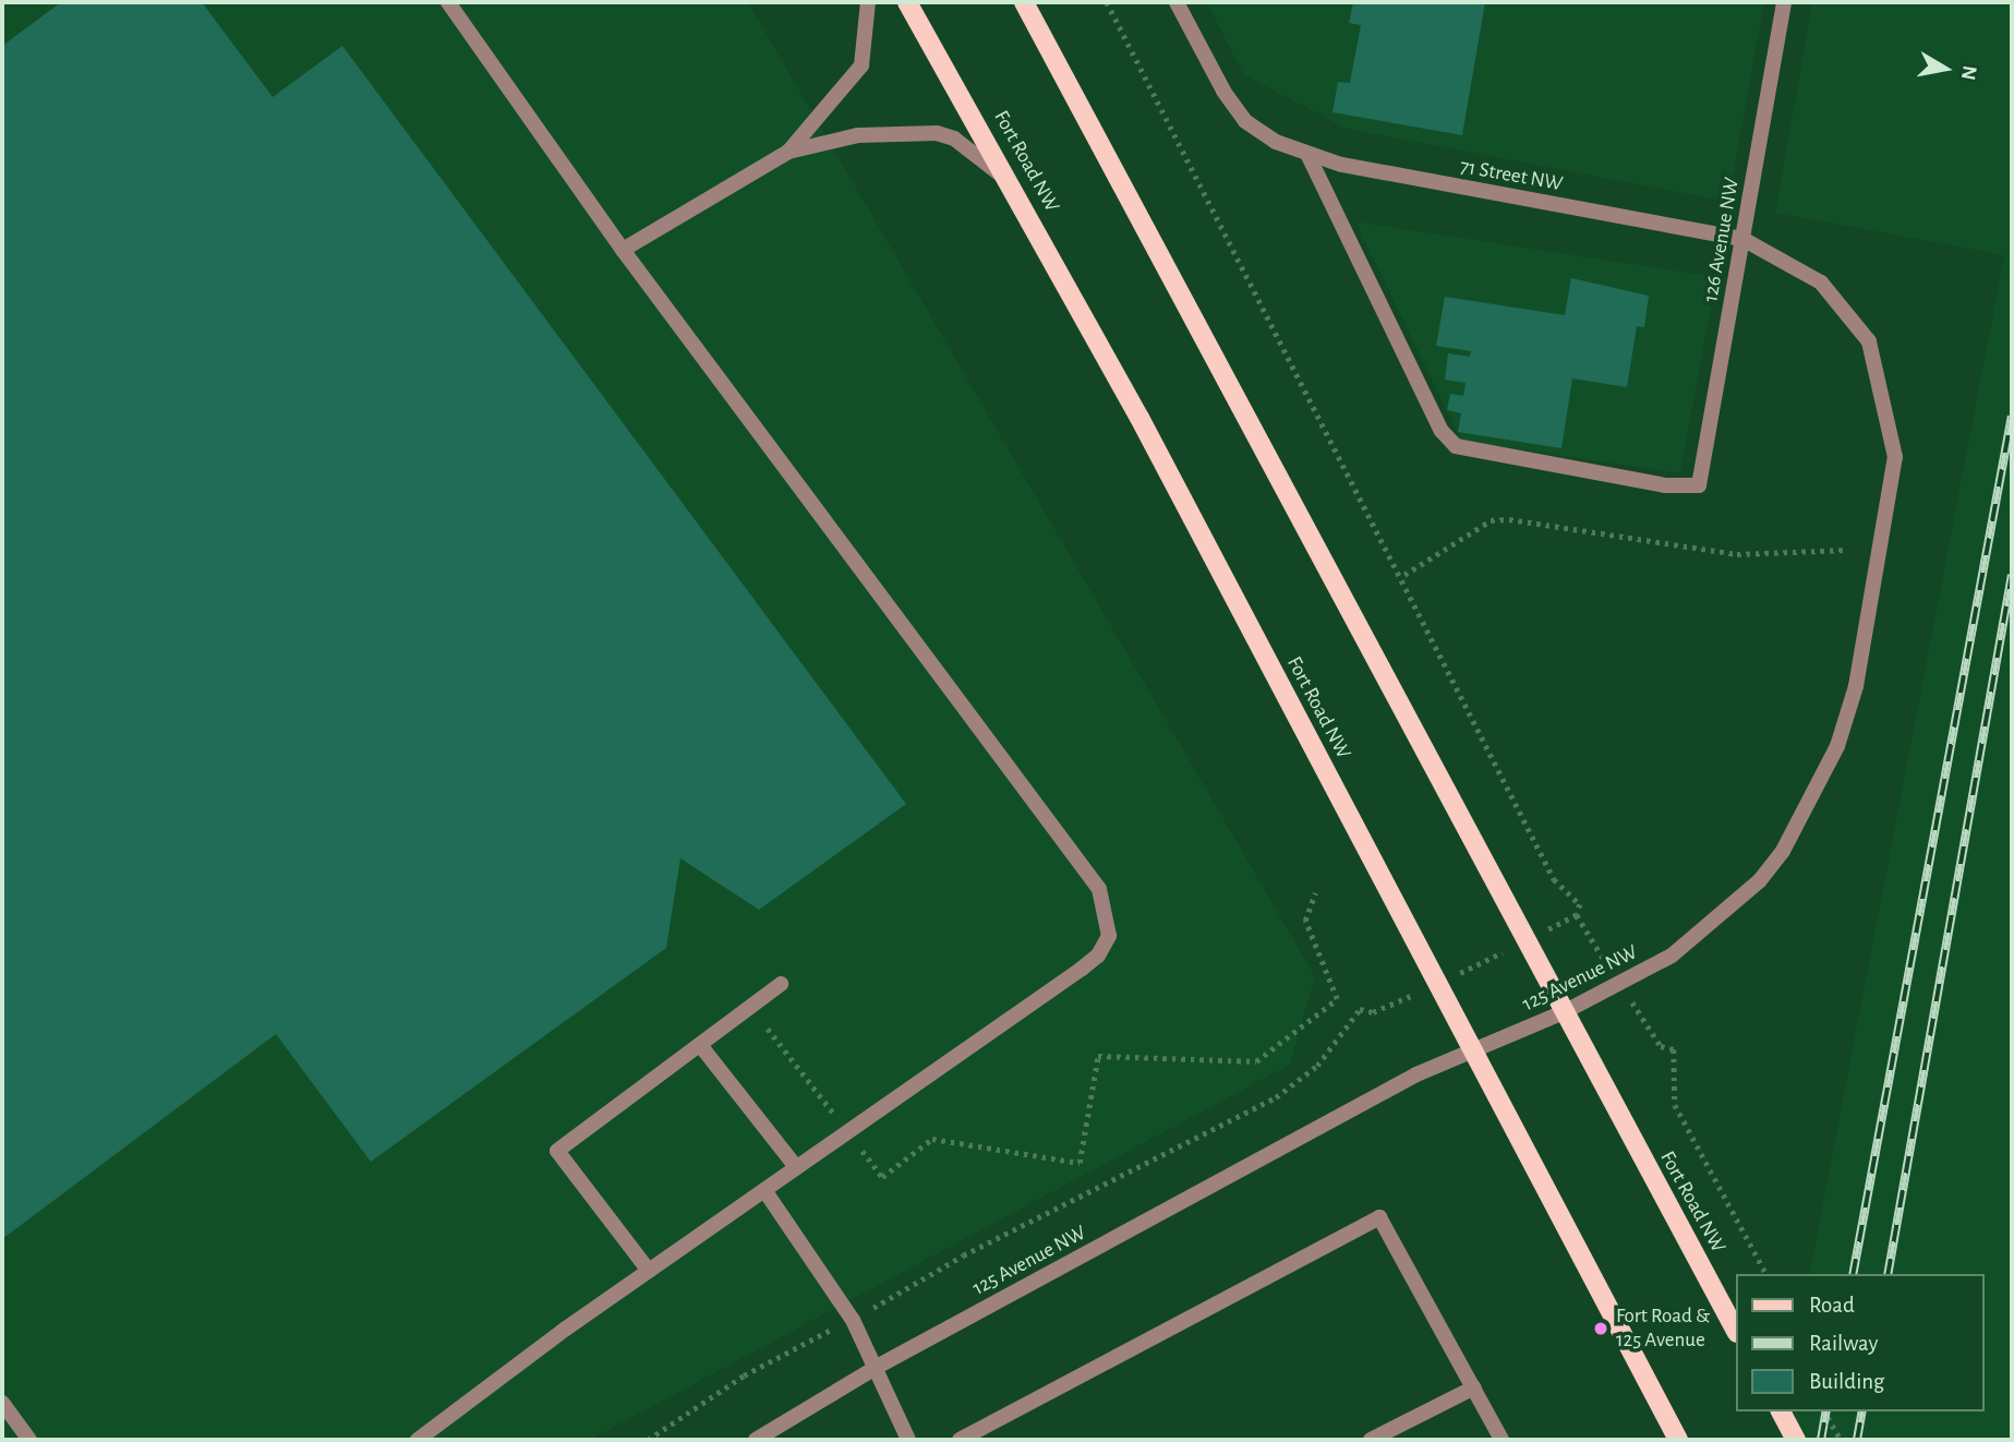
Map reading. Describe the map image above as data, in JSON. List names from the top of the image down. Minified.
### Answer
{"streets":{"main road":["Fort Road NW"],"street":["71 Street NW","126 Avenue NW","125 Avenue NW"]},"crossings":[["Fort Road NW","125 Avenue NW"],["71 Street NW","126 Avenue NW"],["71 Street NW","125 Avenue NW"],["126 Avenue NW","125 Avenue NW"]],"places":["Fort Road & 125 Avenue"],"legend":["Road","Railway","Building"],"north":"right"}
